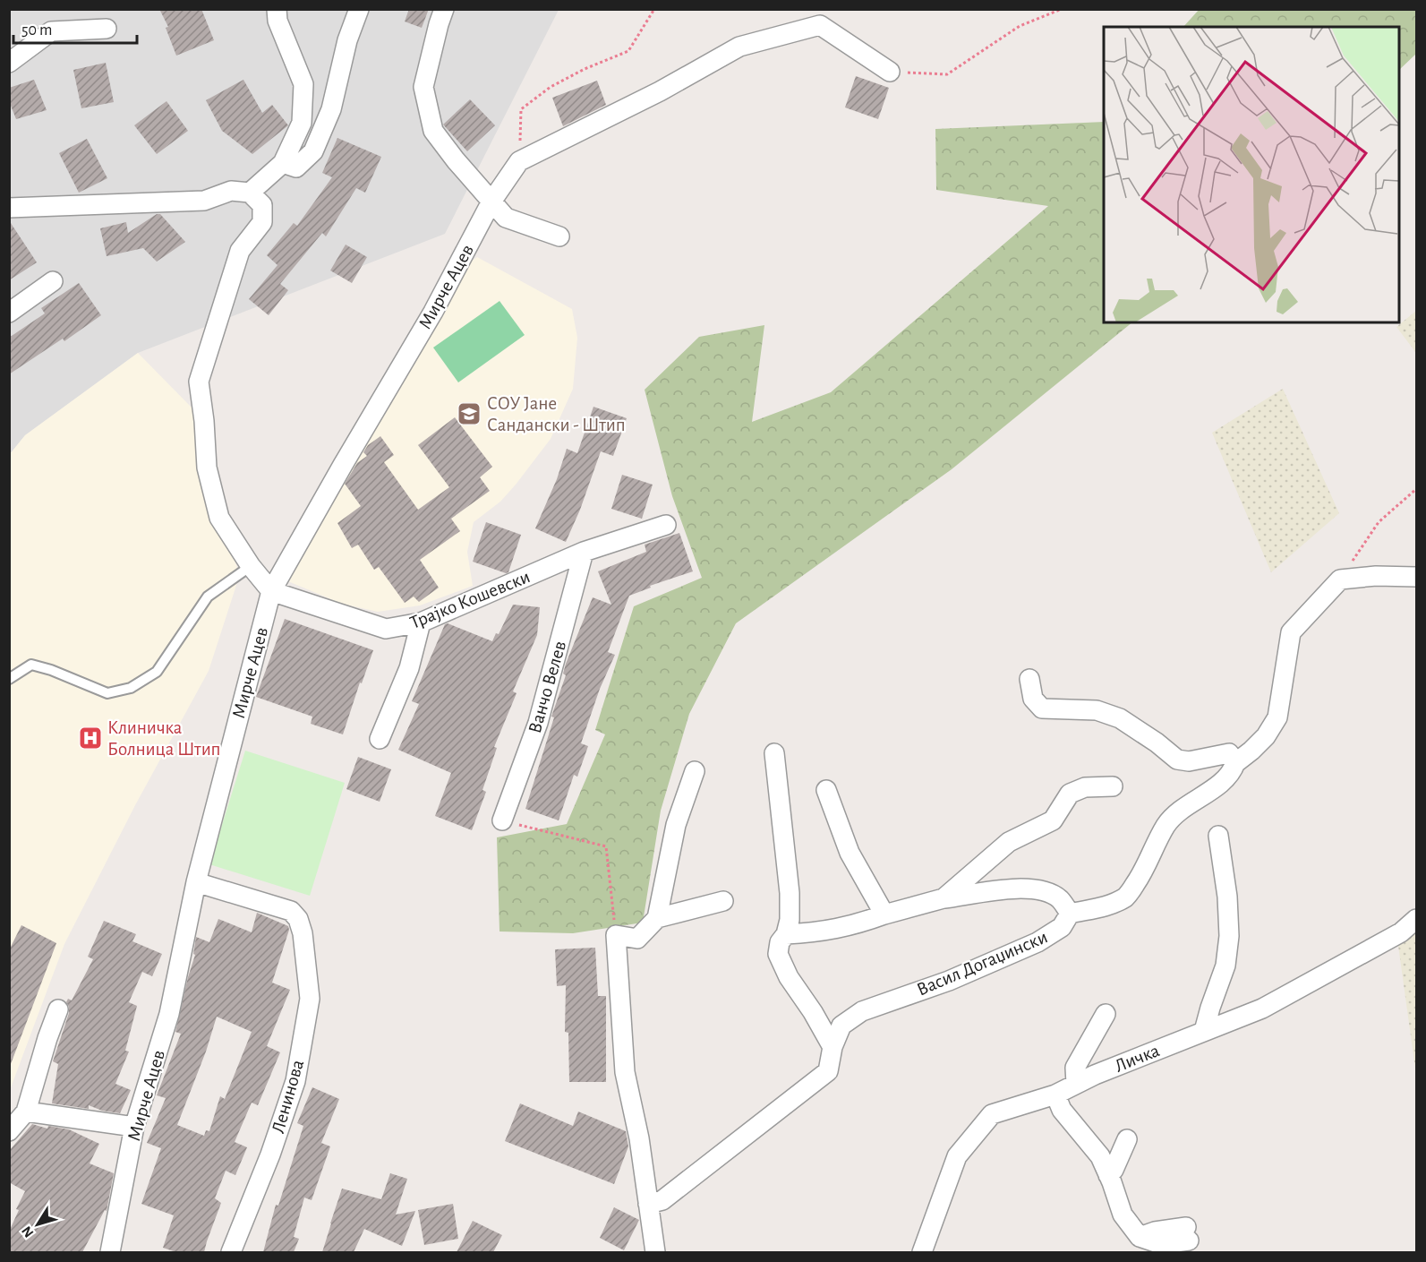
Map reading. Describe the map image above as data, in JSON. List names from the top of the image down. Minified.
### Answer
{"streets":{"street":["Мирче Ацев","Трајко Кошевски","Ванчо Велев","Васил Догаџински","Личка","Ленинова"]},"crossings":[["Мирче Ацев","Трајко Кошевски"],["Мирче Ацев","Ленинова"],["Трајко Кошевски","Ванчо Велев"]],"places":{"school or university":["СОУ Јане Сандански - Штип"],"hospital":["Клиничка Болница Штип"]},"scale_bar":"50 m","north":"bottom left"}
